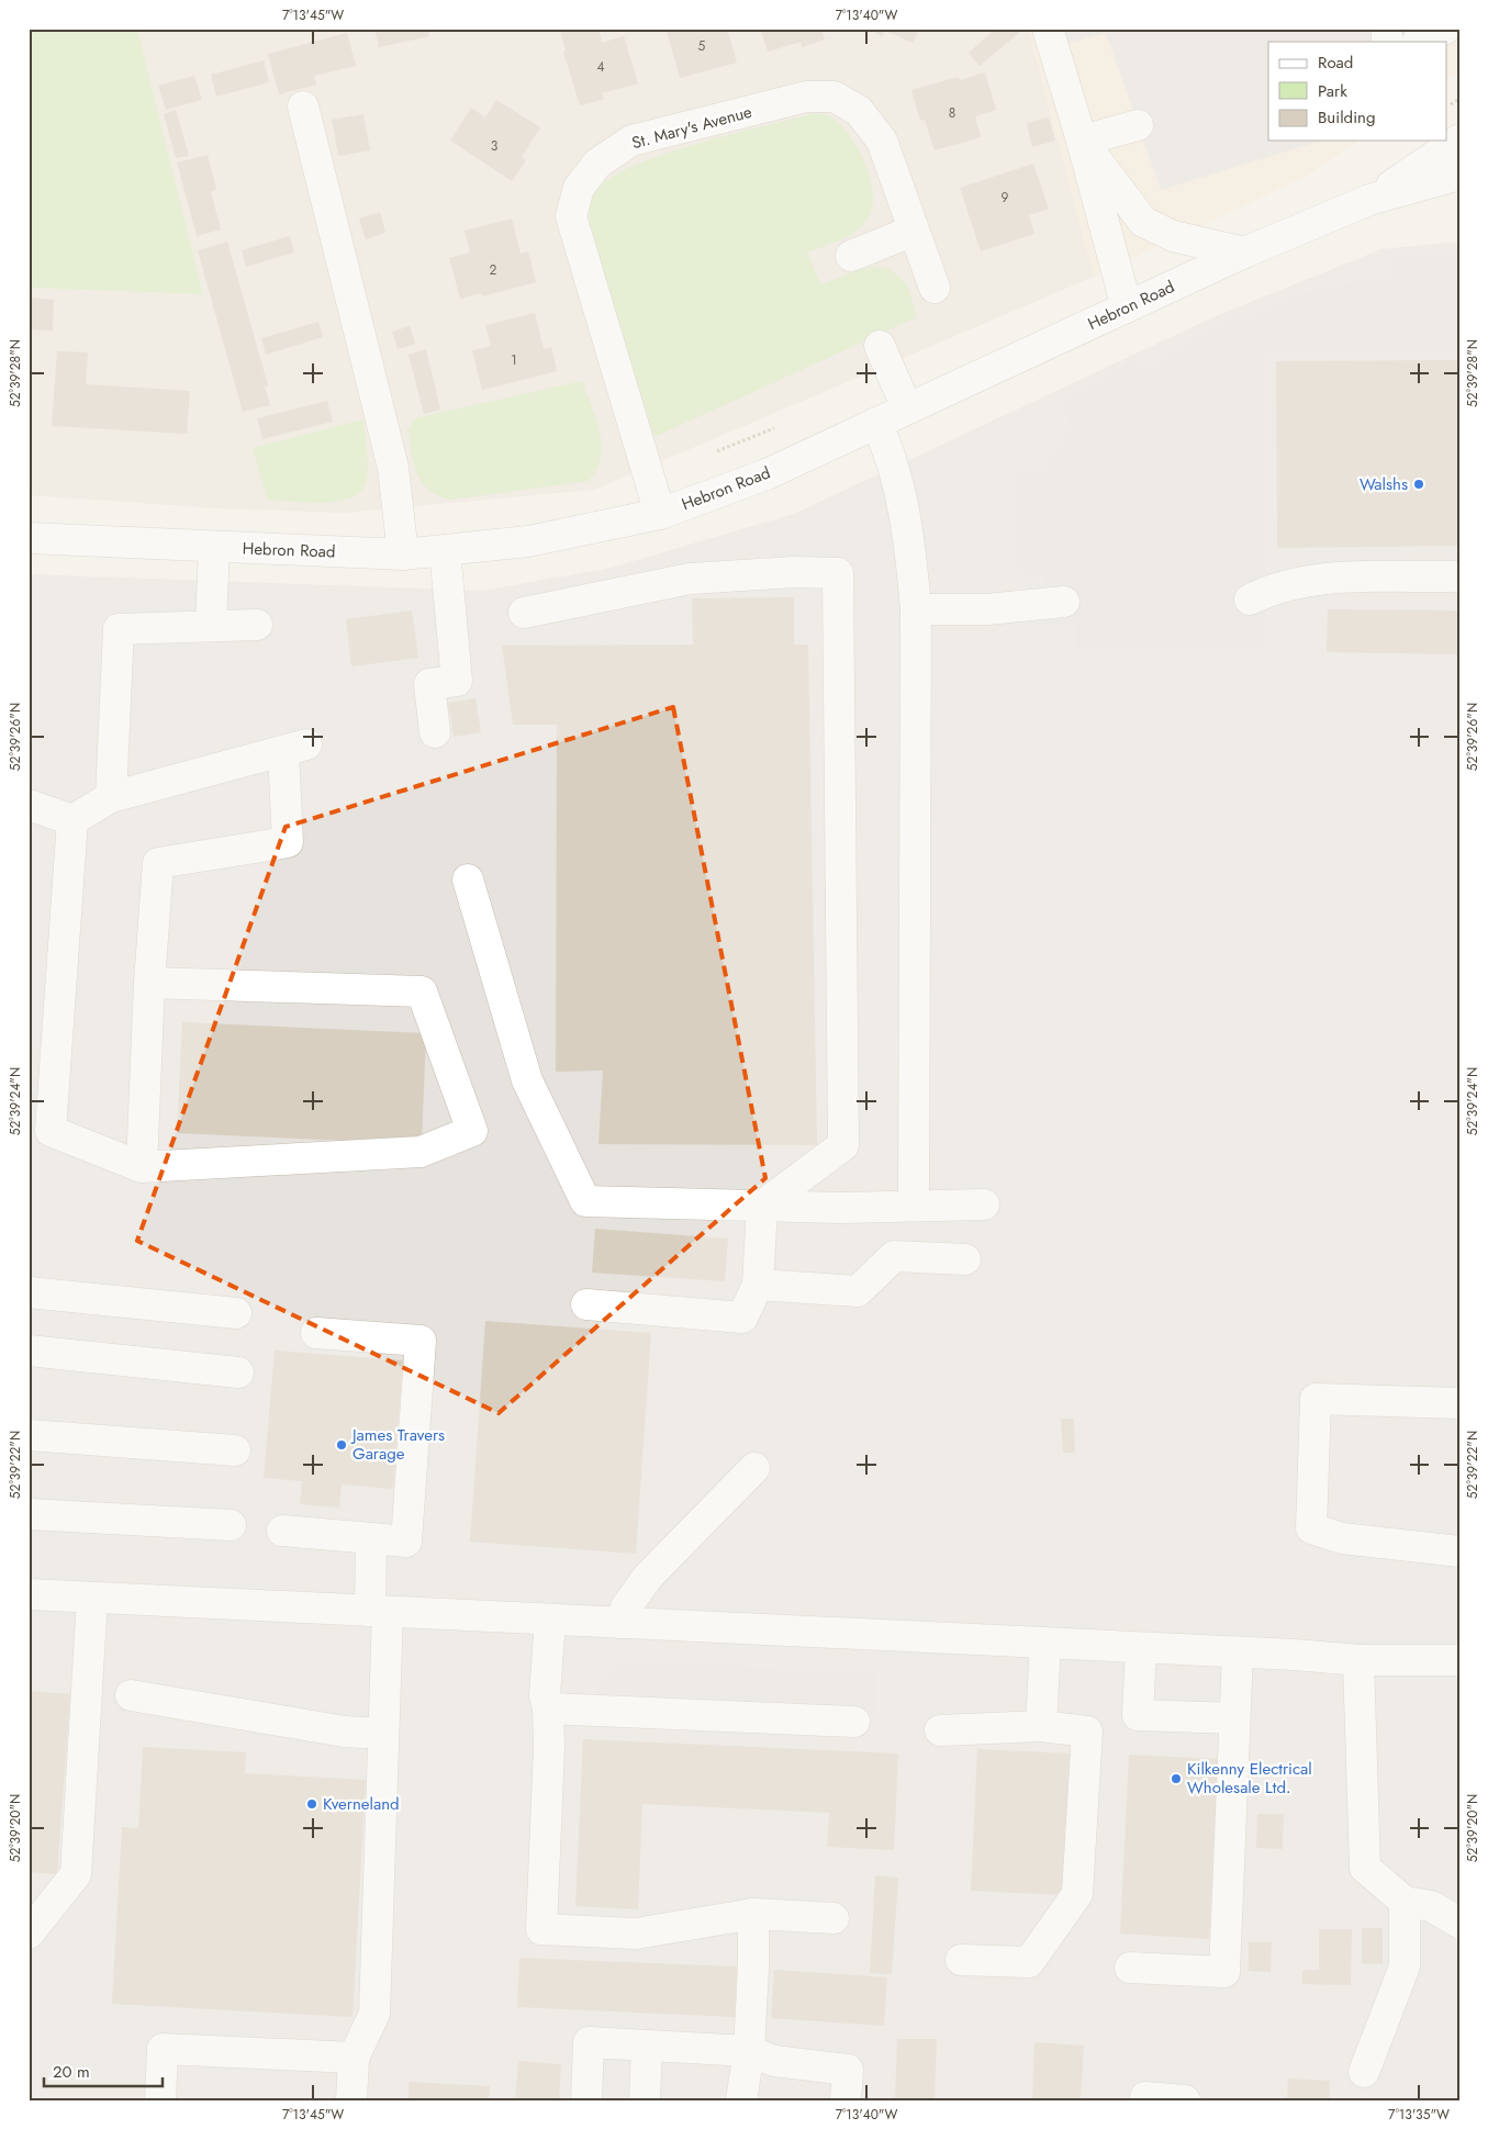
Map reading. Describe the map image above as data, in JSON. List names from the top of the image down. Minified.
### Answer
{"streets":{"street":["St. Mary's Avenue","Hebron Road"]},"crossings":[["St. Mary's Avenue","Hebron Road"]],"places":["Walshs","James Travers Garage","Kilkenny Electrical Wholesale Ltd.","Kverneland"],"house_numbers":["5","4","8","3","9","2","1"],"legend":["Road","Park","Building"],"scale_bar":"20 m","coordinates":["7°13'45\"W","7°13'40\"W","52°39'28\"N","52°39'26\"N","52°39'24\"N","52°39'22\"N","52°39'20\"N","7°13'35\"W"]}
